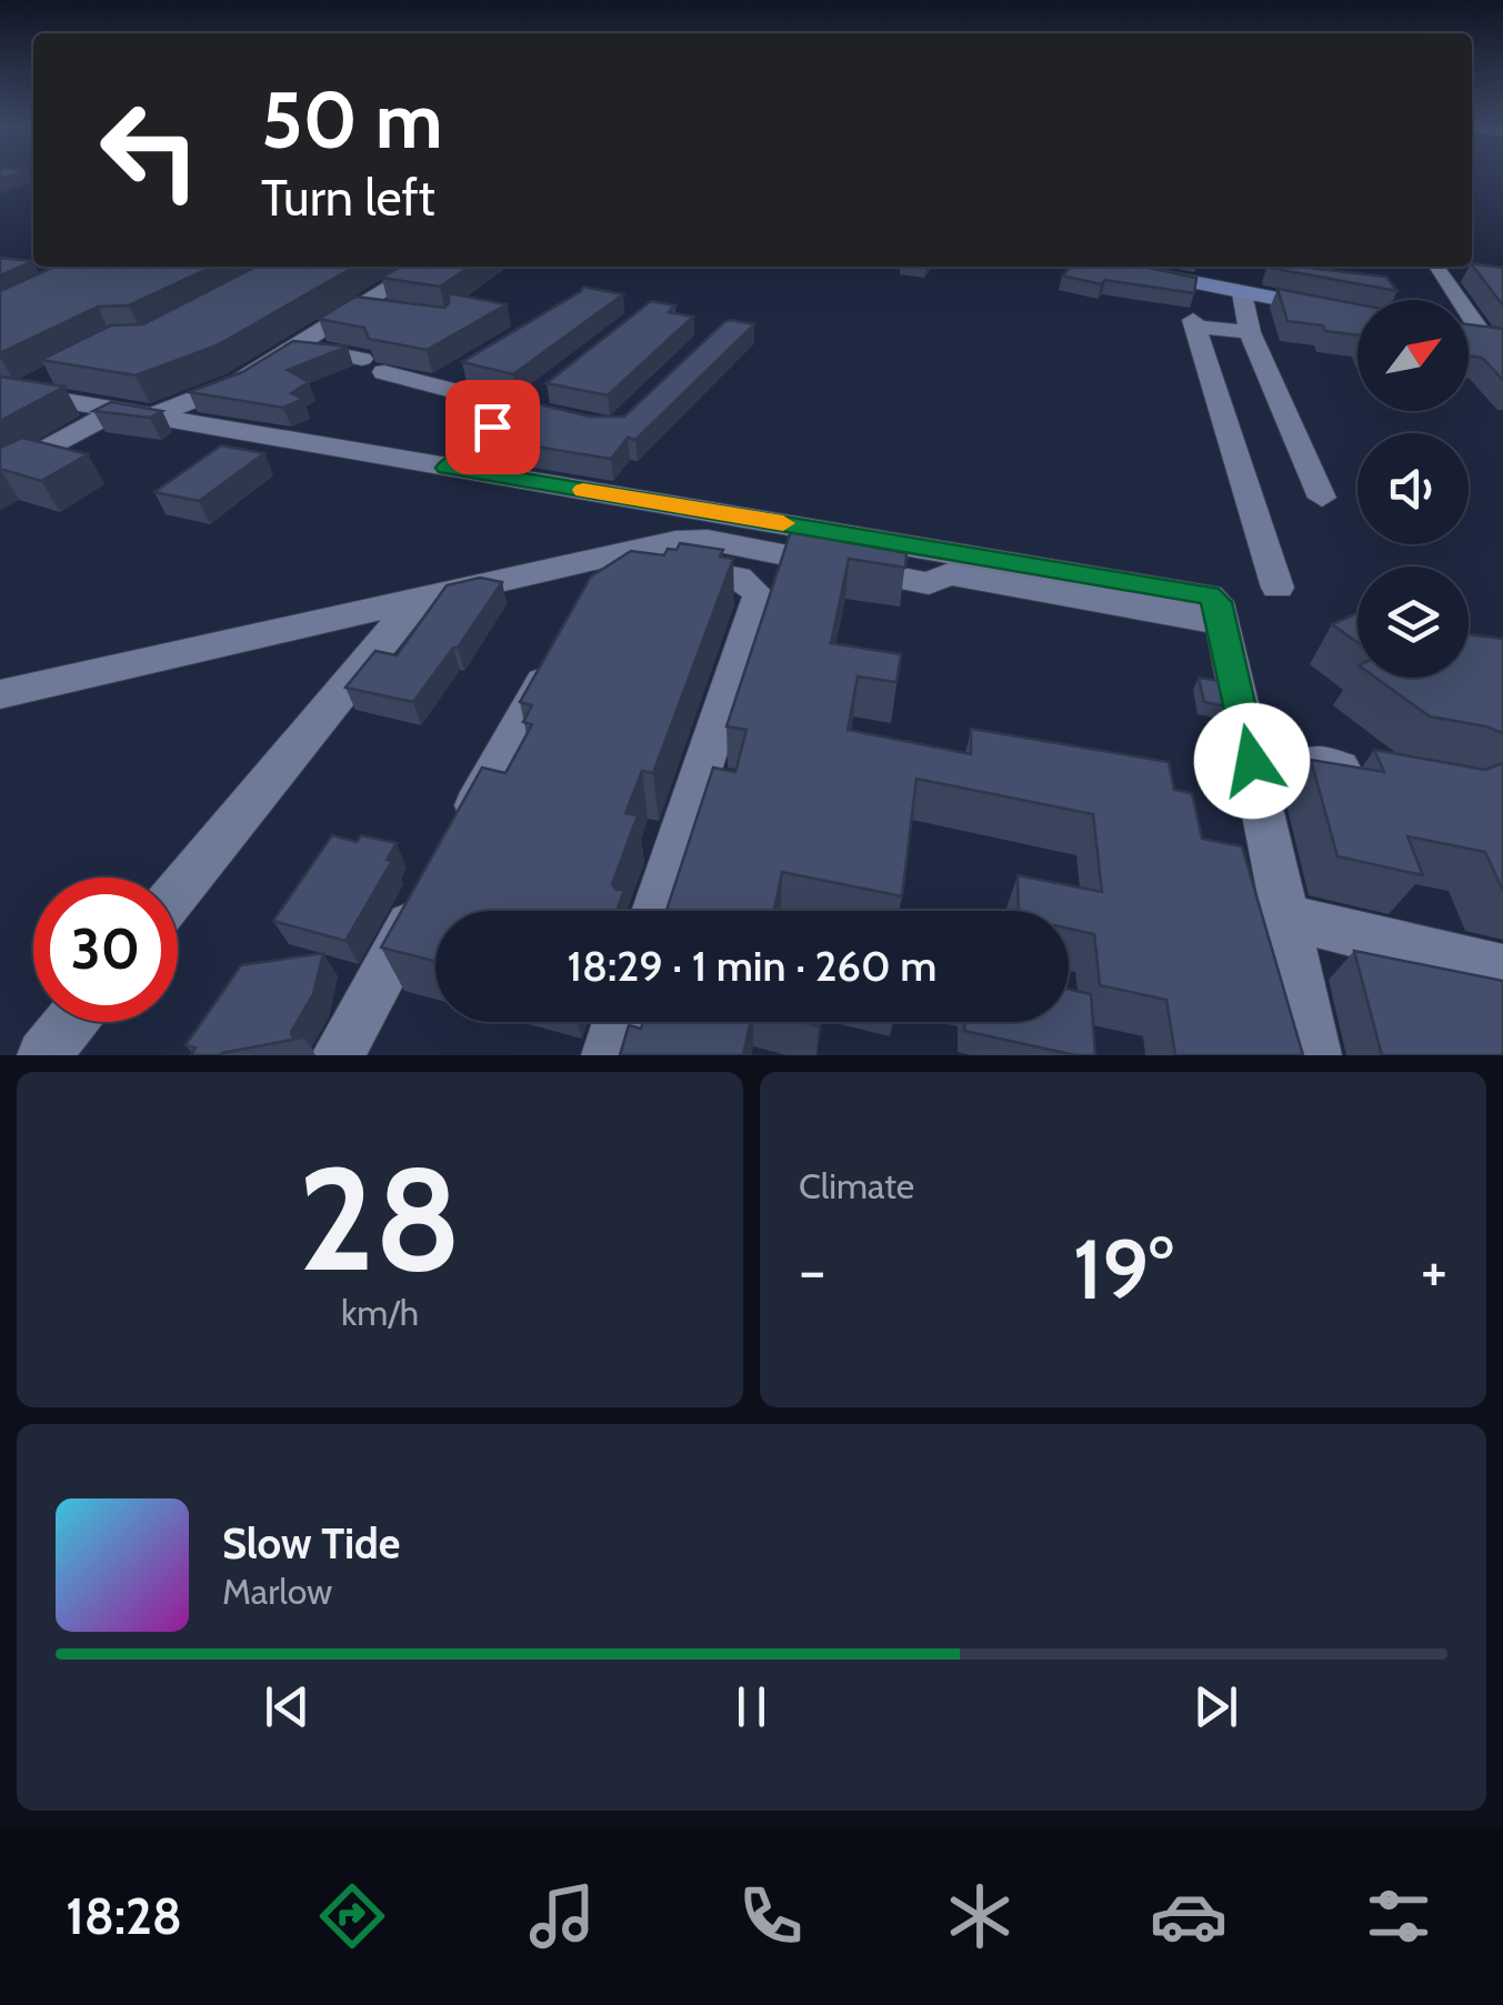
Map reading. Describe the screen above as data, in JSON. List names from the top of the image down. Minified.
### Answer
{"north":"top right","page":{"turn":["50 m","Turn left"],"limit":"30","trip":"18:29 · 1 min · 260 m","tile":[["28","km/h"],"Climate"],"heat":["−","19°","+"],"song":["Slow Tide","Marlow"],"tabs":"18:28"}}
